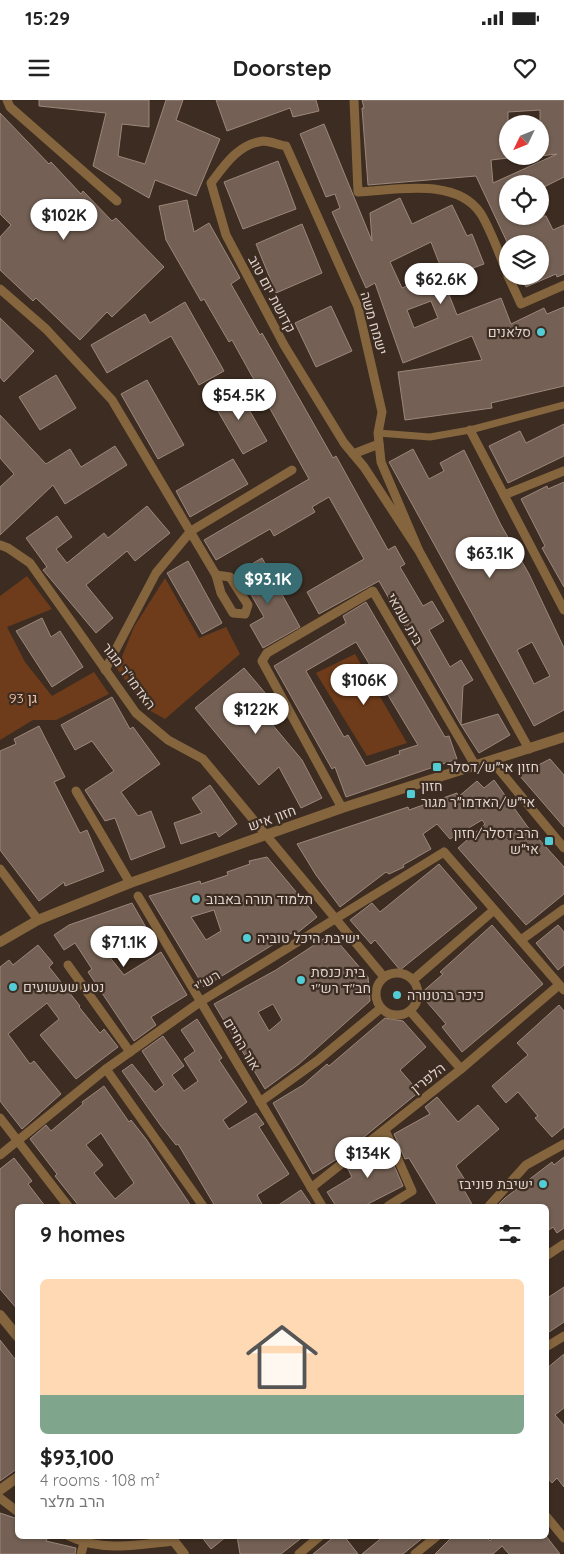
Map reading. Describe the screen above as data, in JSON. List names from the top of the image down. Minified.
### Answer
{"streets":{"street":["קדושת יום טוב","ישמח משה","בית שמאי","האדמו\"ר מגור","חזון איש","רש\"י","אור החיים","הלפרין"]},"crossings":[["קדושת יום טוב","ישמח משה"],["ישמח משה","חזון איש"],["בית שמאי","חזון איש"],["האדמו\"ר מגור","חזון איש"],["האדמו\"ר מגור","רש\"י"],["רש\"י","אור החיים"],["אור החיים","הלפרין"]],"parks":["גן 93"],"places":{"other":["סלאנים","תלמוד תורה באבוב","ישיבת היכל טוביה","בית כנסת חב\"ד רש\"י","נטע שעשועים","כיכר ברטנורה","ישיבת פוניבז"],"transit":["חזון אי״ש/דסלר","חזון אי״ש/האדמו״ר מגור","הרב דסלר/חזון אי״ש"]},"north":"bottom left","page":{"status":"15:29","header":"Doorstep","price":["$102K","$62.6K","$54.5K","$63.1K","$93.1K","$106K","$122K","$71.1K","$134K"],"heading":"9 homes","list":[{"name":"$93,100","note":"4 rooms · 108 m² · הרב מלצר"}]}}
